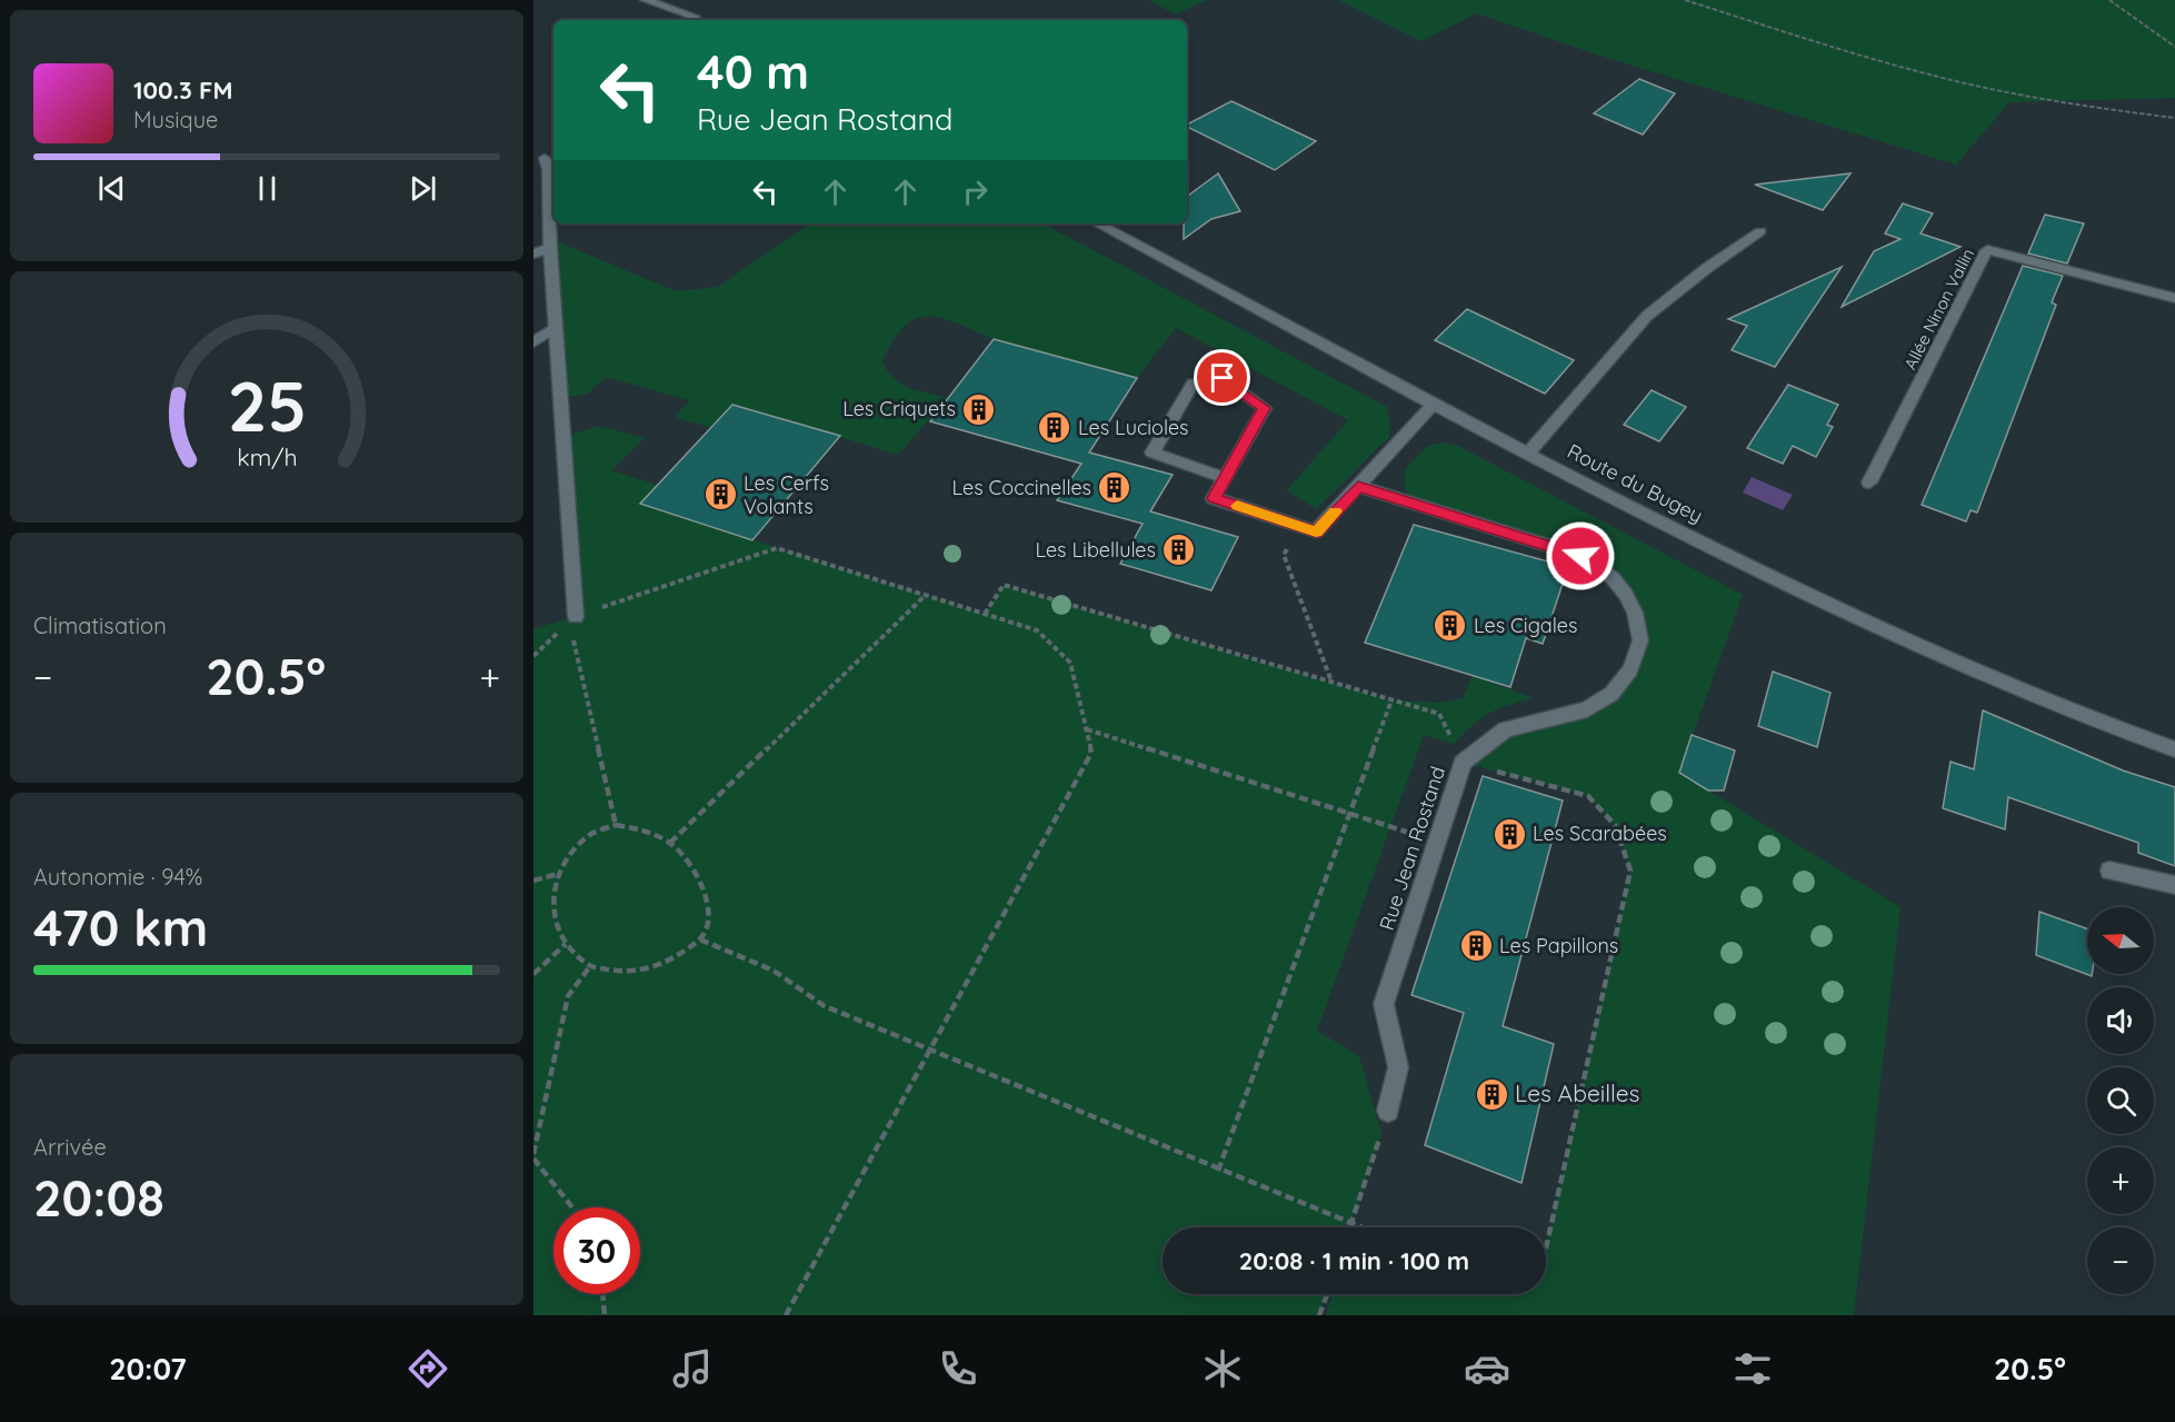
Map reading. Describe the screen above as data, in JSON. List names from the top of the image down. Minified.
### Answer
{"streets":{"street":["Allée Ninon Vallin","Route du Bugey","Rue Jean Rostand"]},"places":{"building":["Les Criquets","Les Lucioles","Les Coccinelles","Les Cerfs Volants","Les Libellules","Les Cigales","Les Scarabées","Les Papillons","Les Abeilles"]},"north":"left","page":{"turn":["40 m","Rue Jean Rostand"],"song":["100.3 FM","Musique"],"tile":["Climatisation",["Autonomie · 94%","470 km"],["Arrivée","20:08"]],"heat":["−","20.5°","+"],"map_buttons":["+","−"],"limit":"30","trip":"20:08 · 1 min · 100 m","tabs":["20:07","20.5°"],"gauge":["25","km/h"]}}
